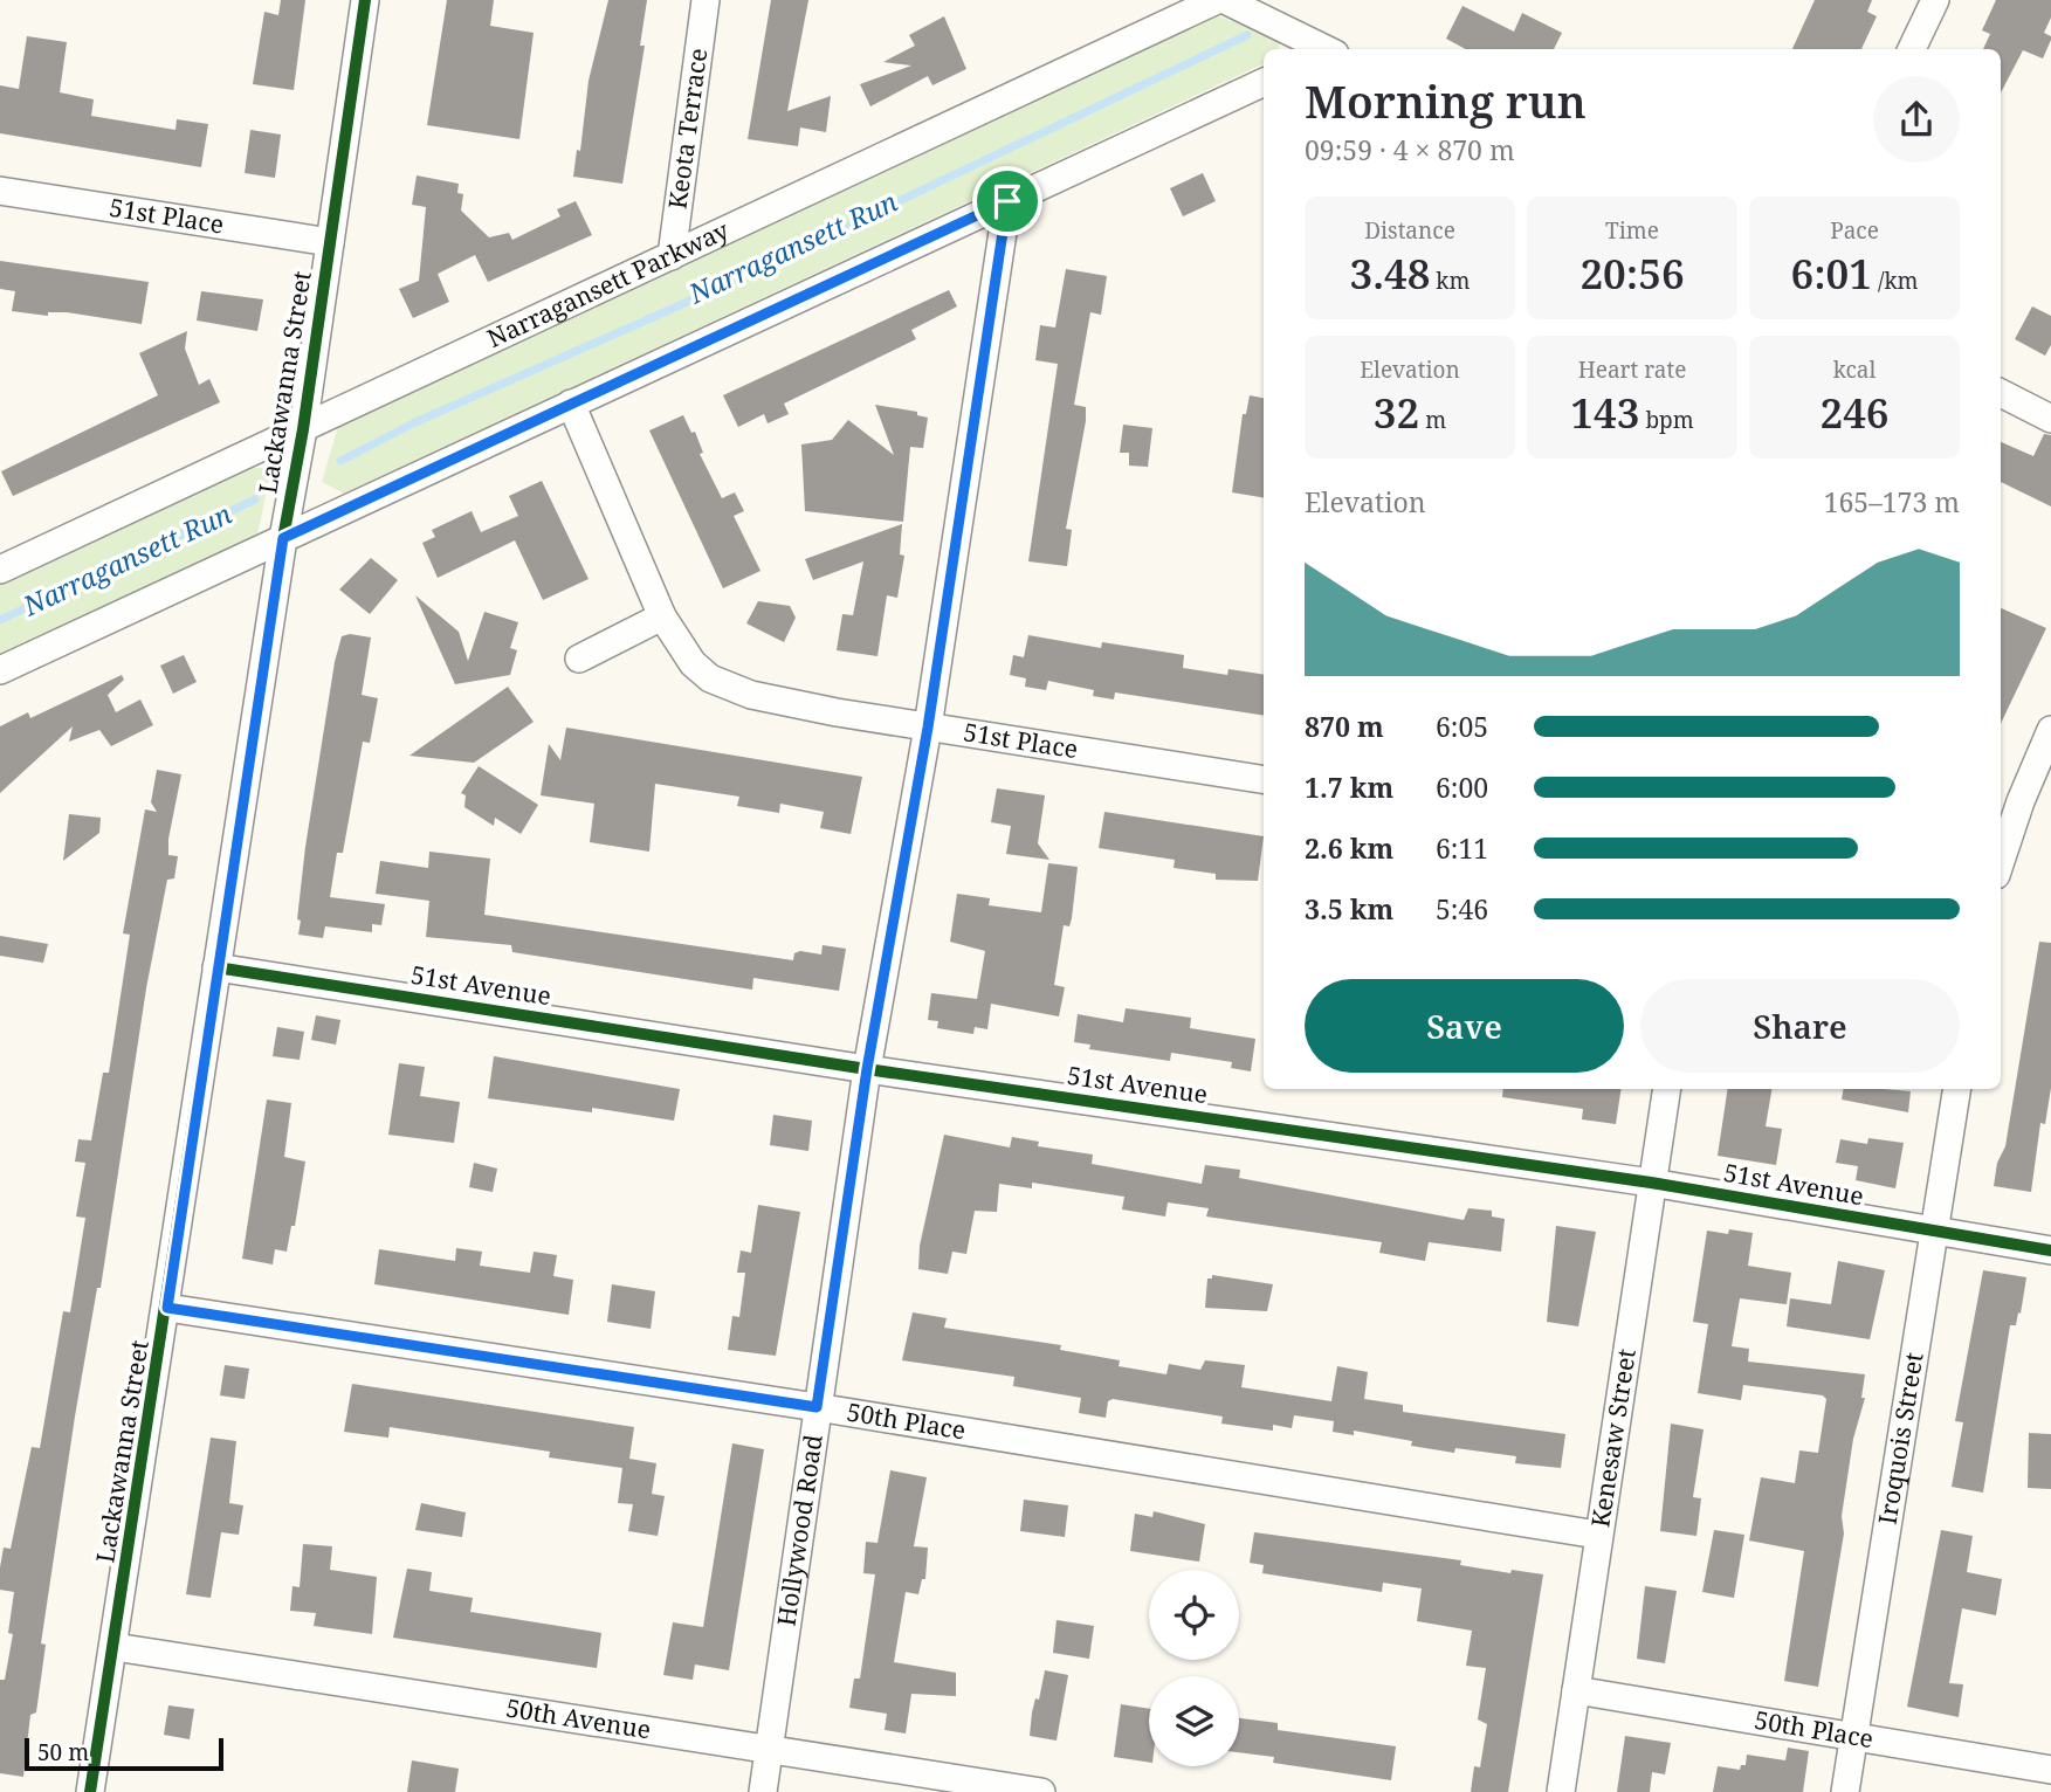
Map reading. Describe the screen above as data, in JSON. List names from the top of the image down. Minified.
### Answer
{"streets":{"street":["Keota Terrace","51st Place","Narragansett Parkway","Lackawanna Street","51st Avenue","50th Place","Kenesaw Street","Iroquois Street","Hollywood Road","50th Avenue"]},"crossings":[["Keota Terrace","Narragansett Parkway"],["51st Place","Lackawanna Street"],["51st Place","Hollywood Road"],["Narragansett Parkway","Lackawanna Street"],["Lackawanna Street","51st Avenue"],["Lackawanna Street","50th Place"],["Lackawanna Street","50th Avenue"],["51st Avenue","Kenesaw Street"],["51st Avenue","Iroquois Street"],["51st Avenue","Hollywood Road"],["50th Place","Kenesaw Street"],["50th Place","Iroquois Street"],["50th Place","Hollywood Road"],["Hollywood Road","50th Avenue"]],"water":["Narragansett Run"],"scale_bar":"50 m","page":{"heading":["Morning run","09:59 · 4 × 870 m"],"stats":[["Distance","3.48 km"],["Time","20:56"],["Pace","6:01 /km"],["Elevation","32 m"],["Heart rate","143 bpm"],["kcal","246"]],"chart":["Elevation","165–173 m"],"list":[{"name":"870 m","note":"6:05"},{"name":"1.7 km","note":"6:00"},{"name":"2.6 km","note":"6:11"},{"name":"3.5 km","note":"5:46"}],"buttons":["Save","Share"],"scale":"50 m"}}
